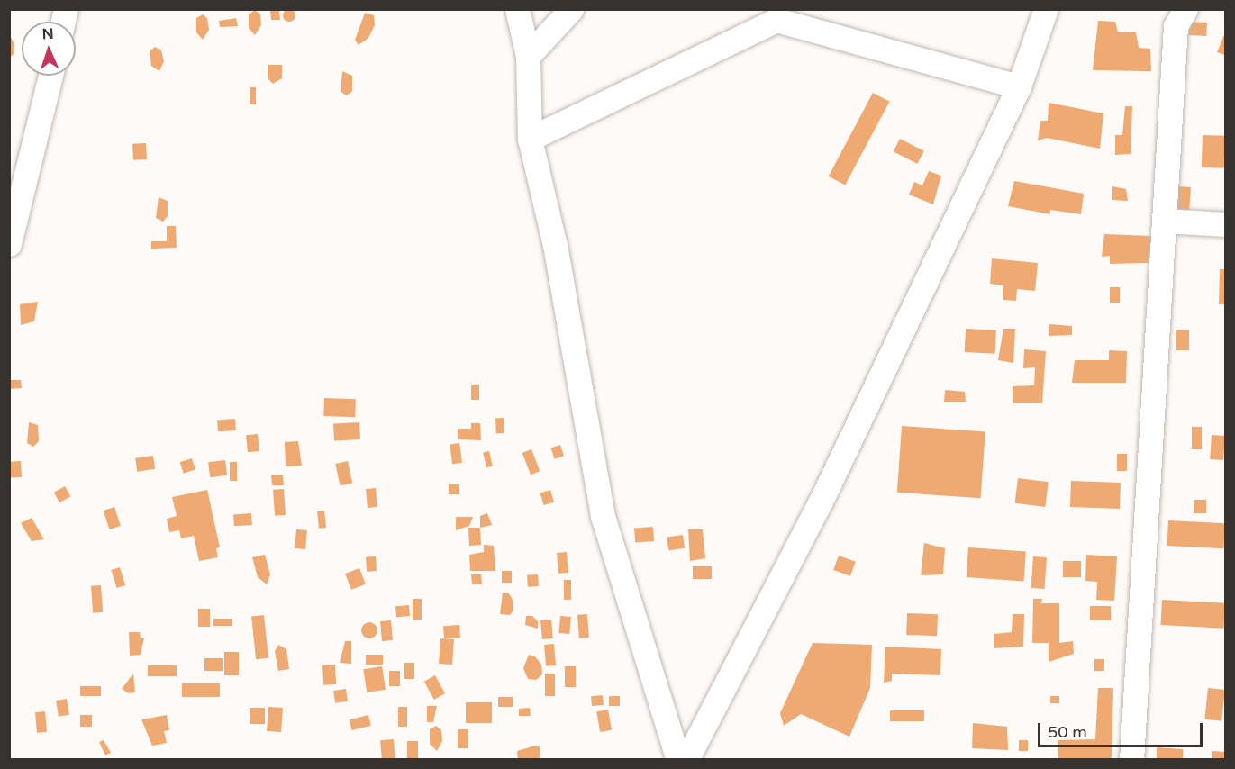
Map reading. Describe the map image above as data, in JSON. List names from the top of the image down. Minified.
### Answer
{"scale_bar":"50 m","north":"top"}
